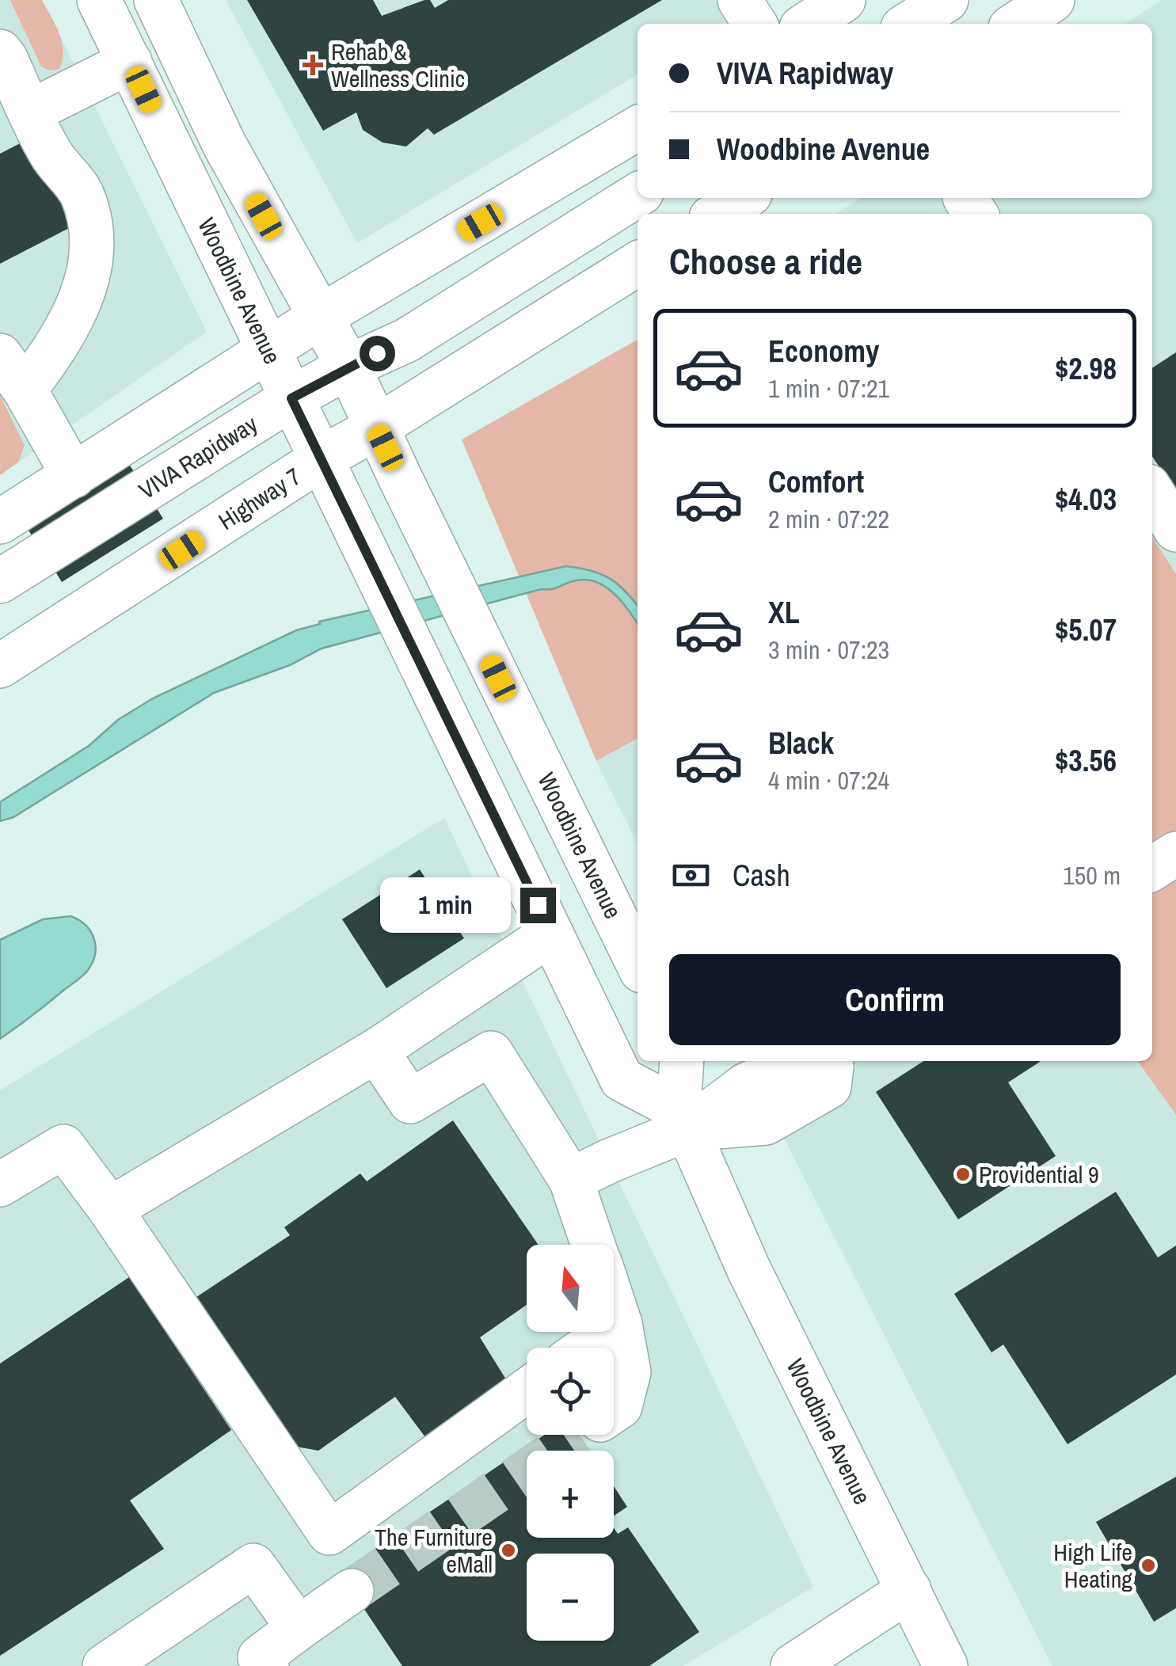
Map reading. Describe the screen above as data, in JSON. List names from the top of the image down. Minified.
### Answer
{"streets":{"main road":["Woodbine Avenue","VIVA Rapidway","Highway 7"]},"crossings":[["Woodbine Avenue","VIVA Rapidway"],["Woodbine Avenue","Highway 7"]],"places":{"health":["Rehab & Wellness Clinic"],"other":["Providential 9","The Furniture eMall","High Life Heating"]},"north":"top","page":{"banner":["VIVA Rapidway","Woodbine Avenue"],"heading":"Choose a ride","list":[{"name":"Economy","note":"1 min · 07:21","value":"$2.98"},{"name":"Comfort","note":"2 min · 07:22","value":"$4.03"},{"name":"XL","note":"3 min · 07:23","value":"$5.07"},{"name":"Black","note":"4 min · 07:24","value":"$3.56"}],"pay":["Cash","150 m"],"bubble":"1 min","buttons":"Confirm","map_buttons":["+","−"]}}
